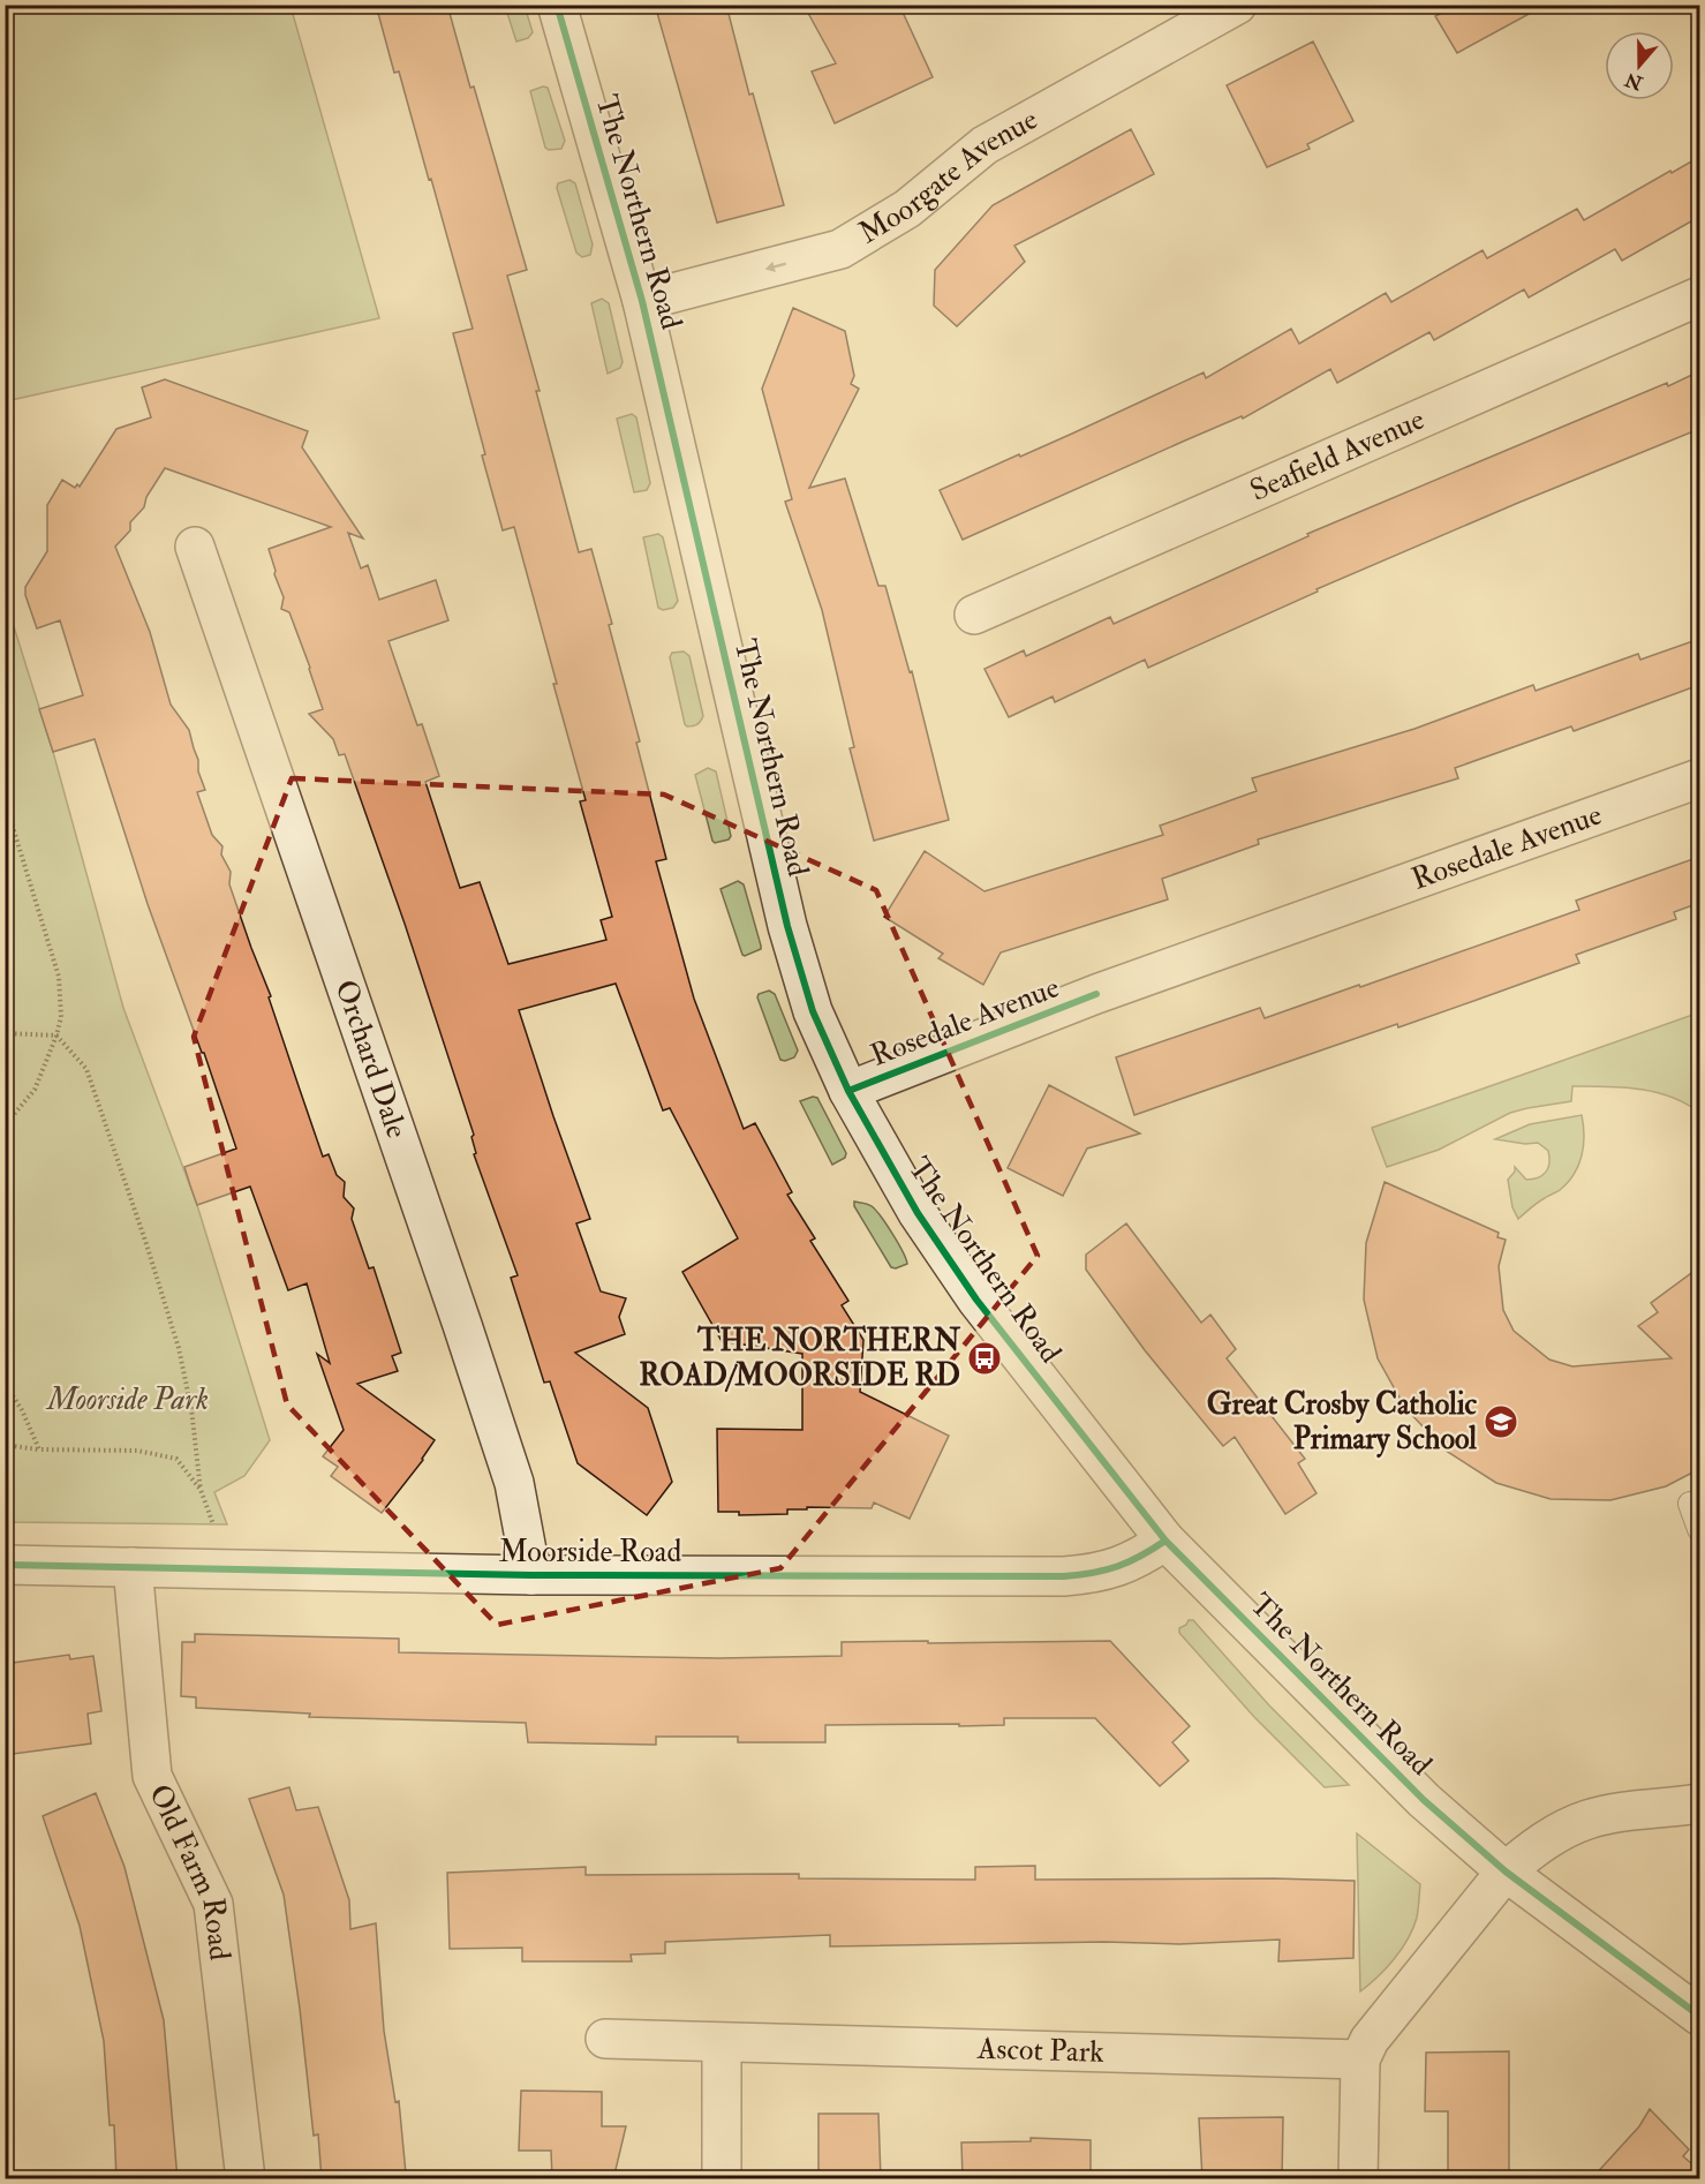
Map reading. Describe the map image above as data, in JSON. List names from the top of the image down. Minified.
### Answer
{"streets":{"street":["Moorgate Avenue","The Northern Road","Seafield Avenue","Rosedale Avenue","Orchard Dale","Moorside Road","Old Farm Road","Ascot Park"]},"crossings":[["Moorgate Avenue","The Northern Road"],["The Northern Road","Rosedale Avenue"],["The Northern Road","Moorside Road"],["Orchard Dale","Moorside Road"],["Moorside Road","Old Farm Road"]],"one_way":["Moorgate Avenue"],"parks":["Moorside Park"],"places":{"bus stop":["THE NORTHERN ROAD/MOORSIDE RD"],"school or university":["Great Crosby Catholic Primary School"]},"north":"bottom"}
